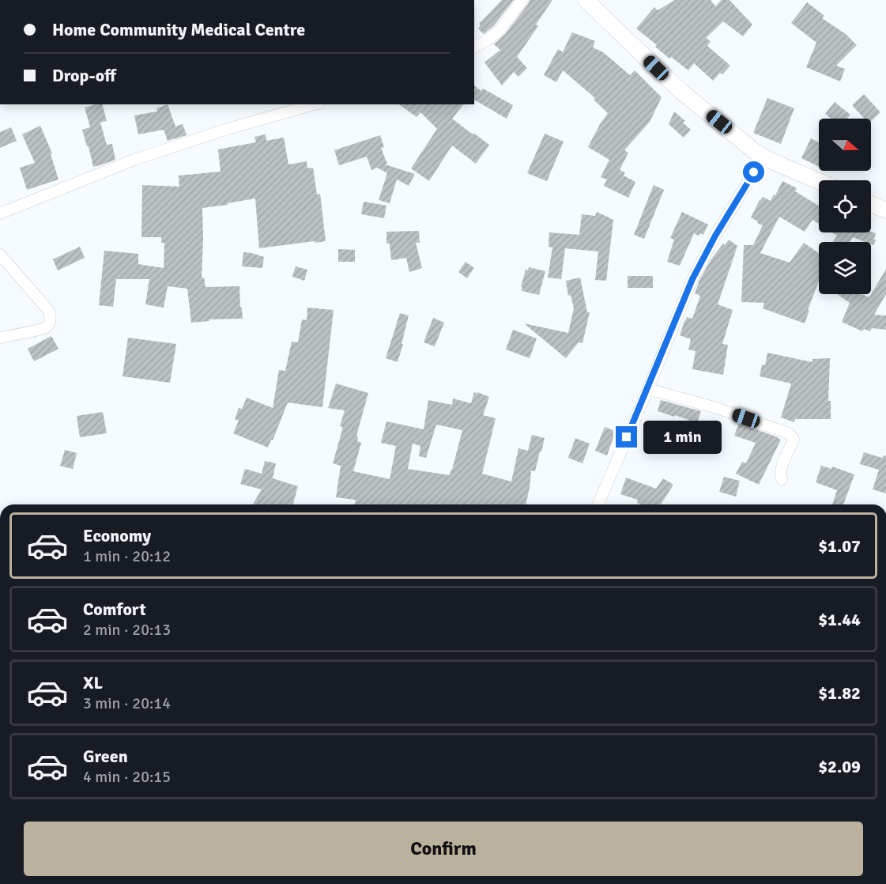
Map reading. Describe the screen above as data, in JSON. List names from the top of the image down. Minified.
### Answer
{"north":"right","page":{"banner":["Home Community Medical Centre","Drop-off"],"bubble":"1 min","list":[{"name":"Economy","note":"1 min · 20:12","value":"$1.07"},{"name":"Comfort","note":"2 min · 20:13","value":"$1.44"},{"name":"XL","note":"3 min · 20:14","value":"$1.82"},{"name":"Green","note":"4 min · 20:15","value":"$2.09"}],"buttons":"Confirm"}}
